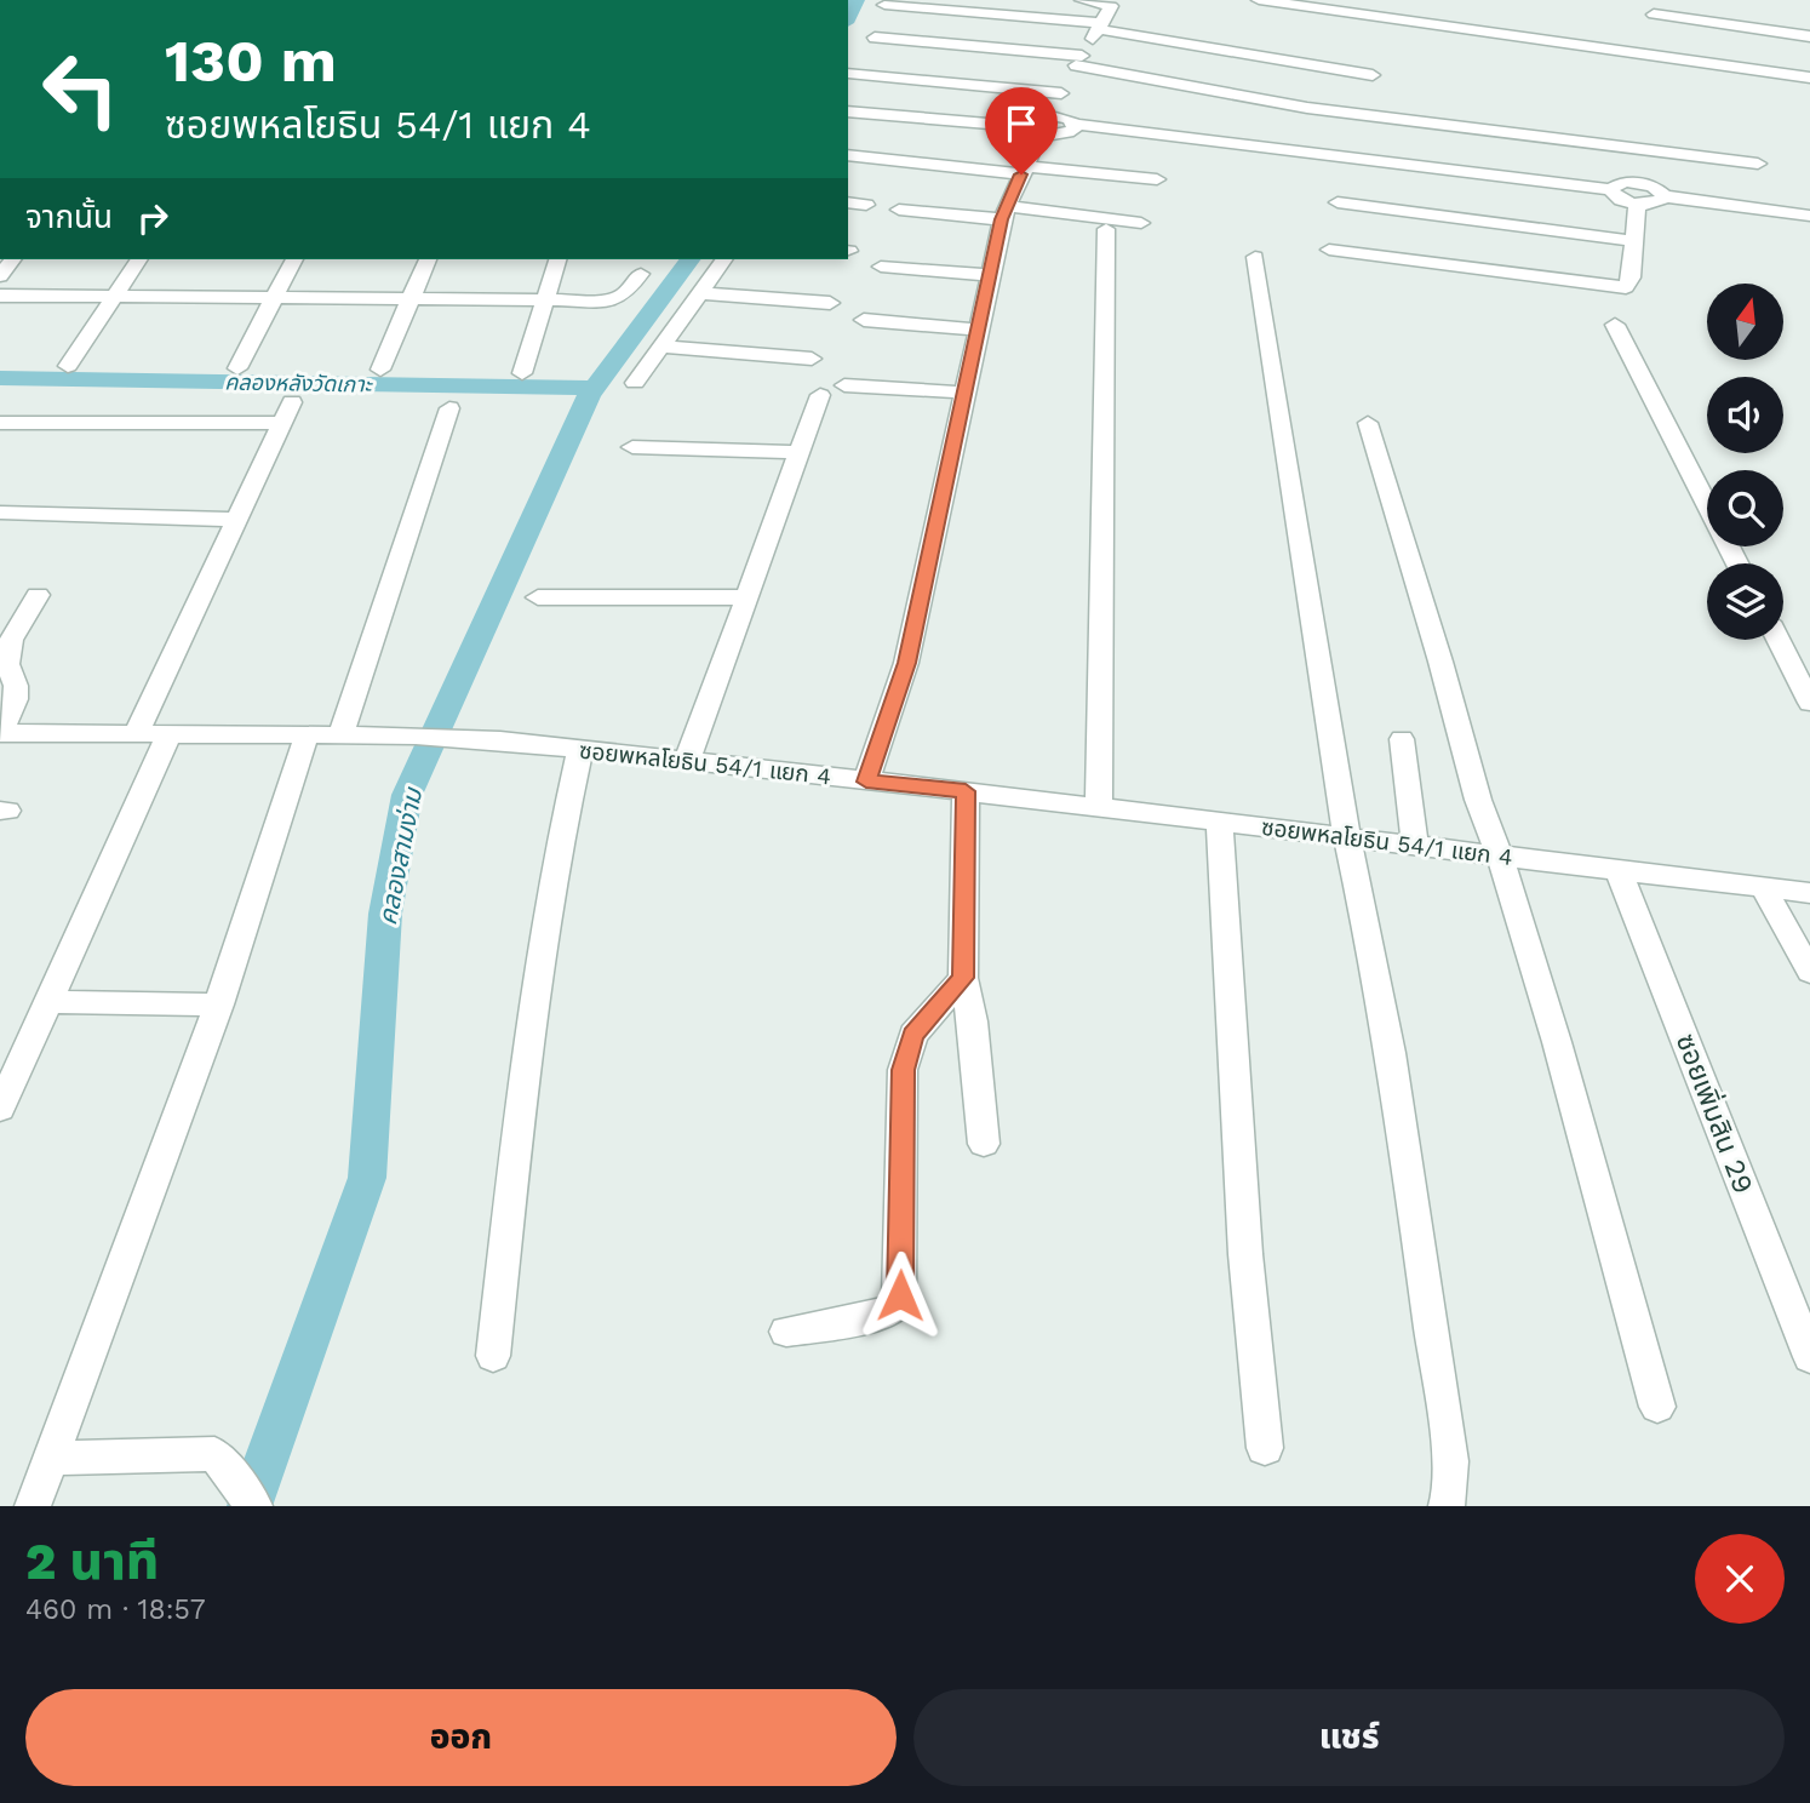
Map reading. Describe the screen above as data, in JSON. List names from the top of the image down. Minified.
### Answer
{"streets":{"street":["ซอยพหลโยธิน 54/1 แยก 4","ซอยเพิ่มสิน 29"]},"crossings":[["ซอยพหลโยธิน 54/1 แยก 4","ซอยเพิ่มสิน 29"]],"water":["คลองหลังวัดเกาะ","คลองสามง่าม"],"north":"top","page":{"turn":["130 m","ซอยพหลโยธิน 54/1 แยก 4"],"then":"จากนั้น","heading":["2 นาที","460 m · 18:57"],"buttons":["ออก","แชร์"]}}
